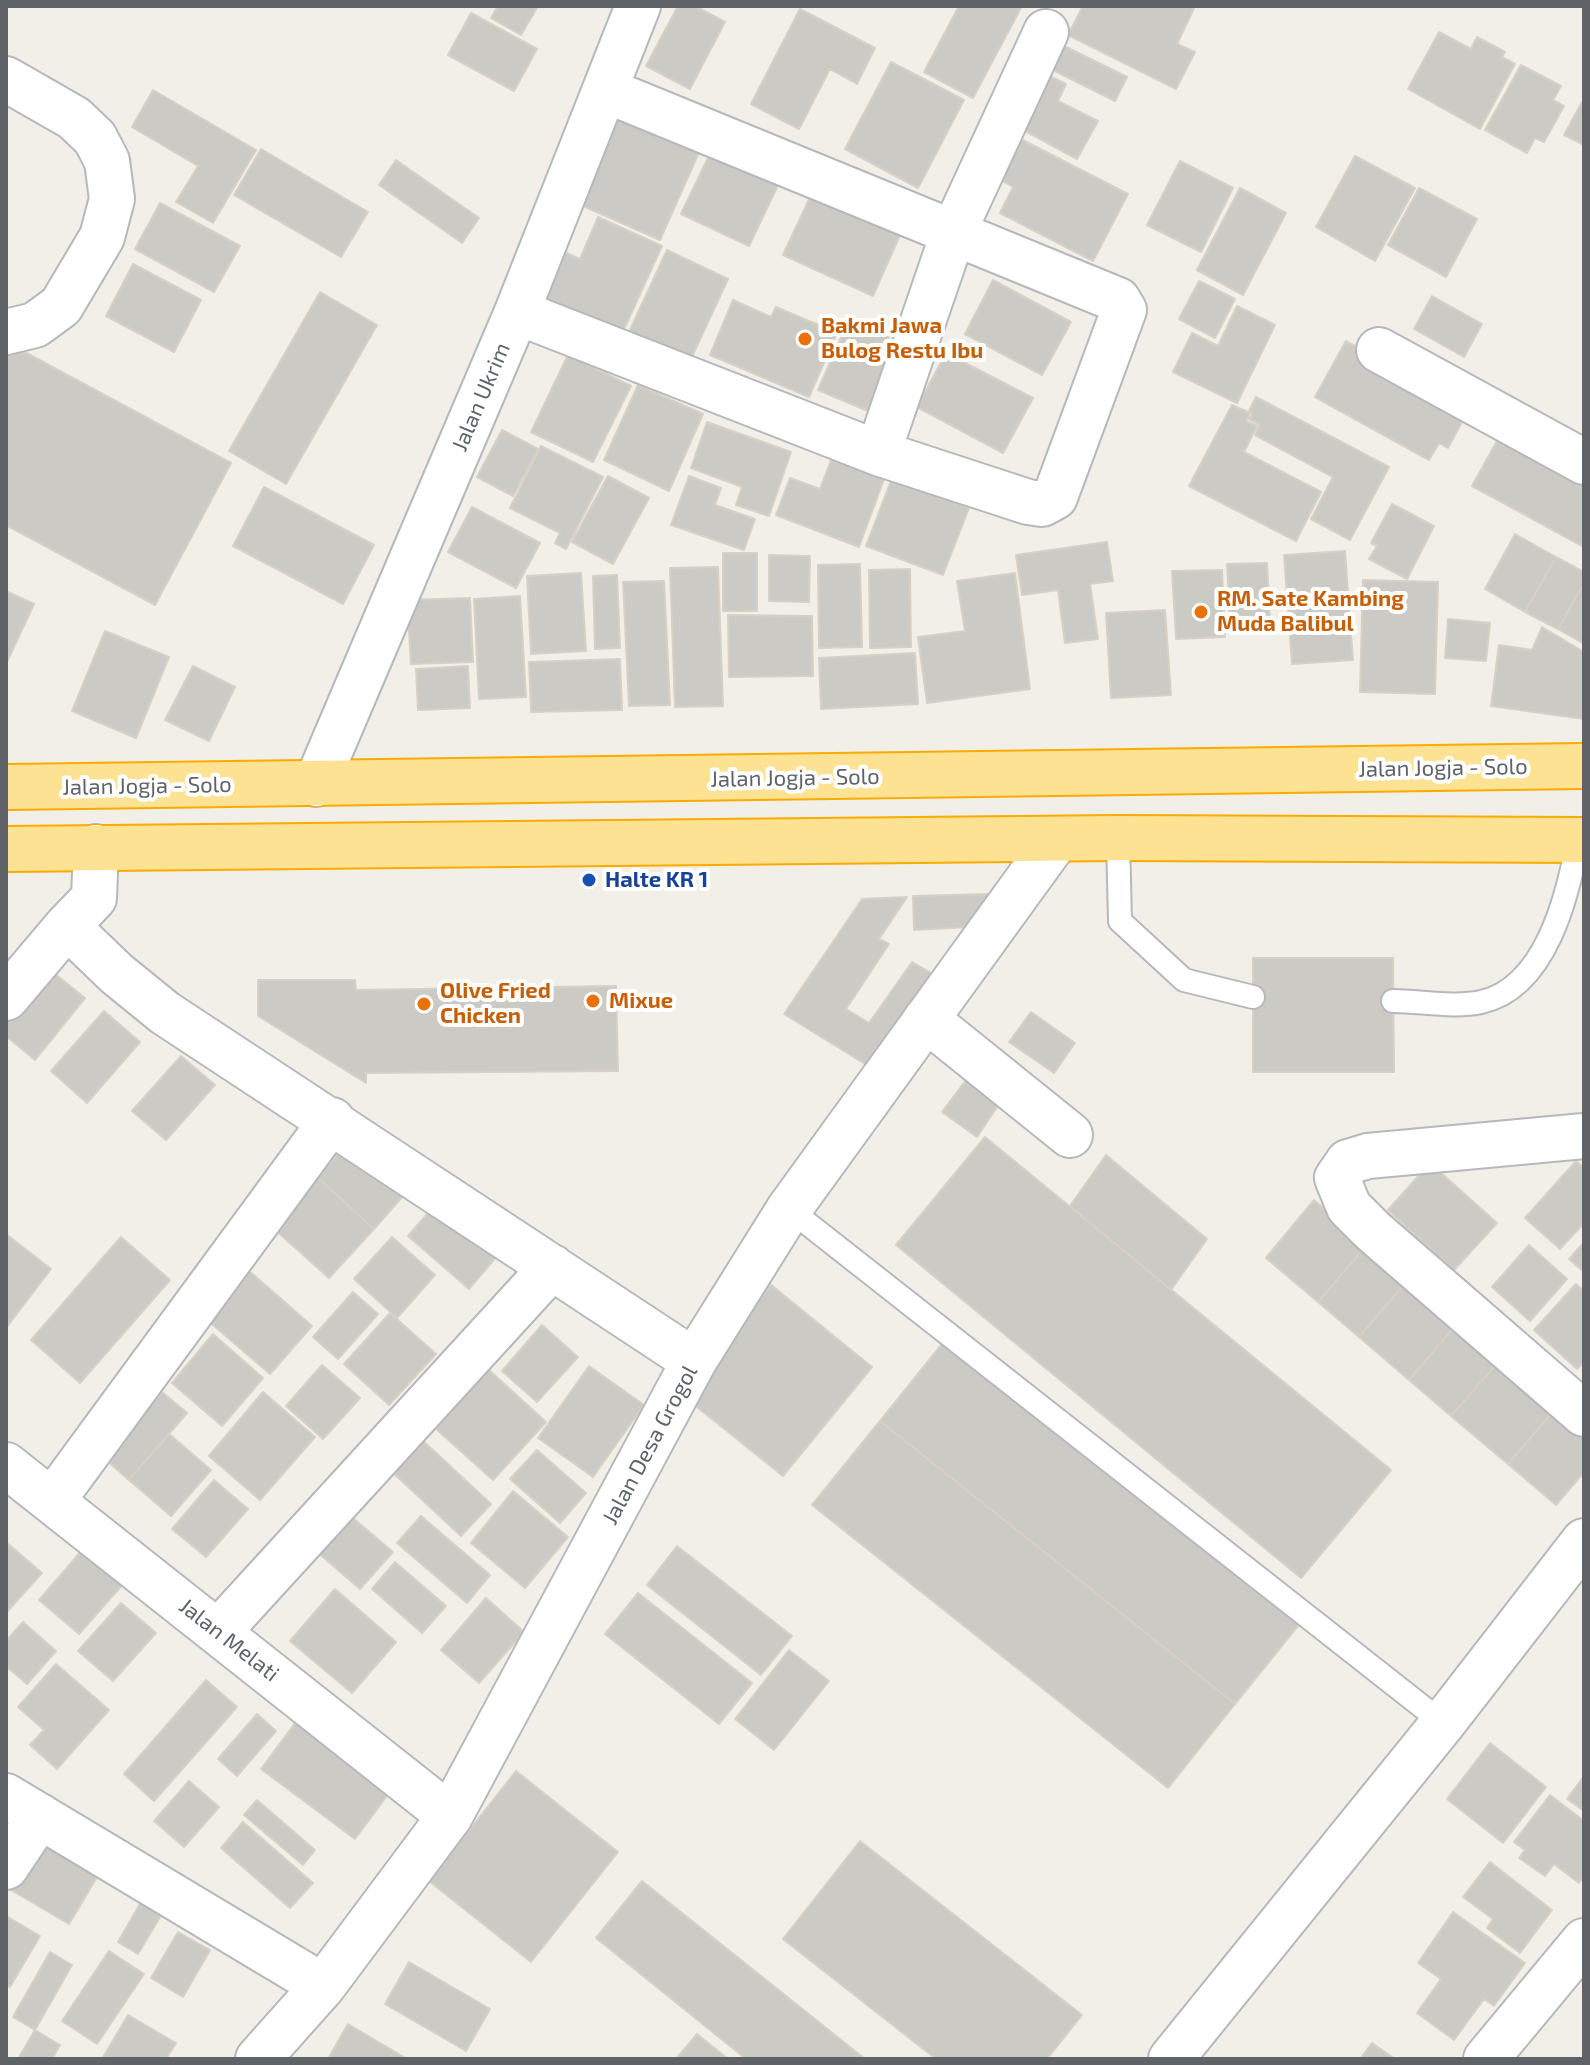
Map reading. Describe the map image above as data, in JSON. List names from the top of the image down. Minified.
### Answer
{"streets":{"highway":["Jalan Jogja - Solo"],"street":["Jalan Ukrim","Jalan Desa Grogol","Jalan Melati"]},"crossings":[["Jalan Ukrim","Jalan Jogja - Solo"],["Jalan Desa Grogol","Jalan Melati"]],"places":["Bakmi Jawa Bulog Restu Ibu","RM. Sate Kambing Muda Balibul","Halte KR 1","Mixue","Olive Fried Chicken"]}
